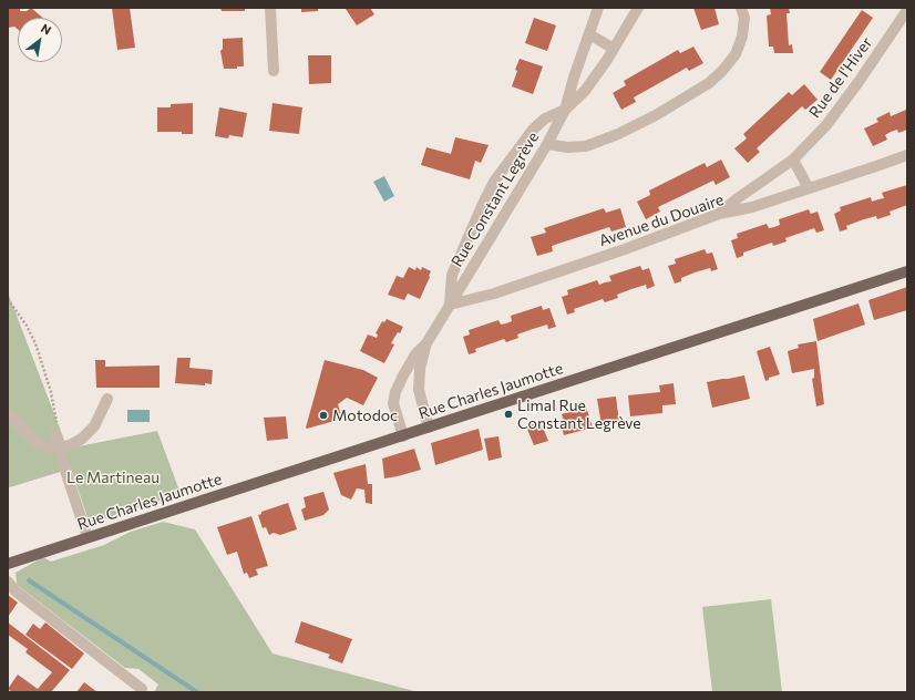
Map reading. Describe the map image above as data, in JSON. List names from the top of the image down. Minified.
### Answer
{"streets":{"main road":["Rue Charles Jaumotte"],"street":["Rue de l'Hiver","Rue Constant Legrève","Avenue du Douaire"]},"crossings":[["Rue de l'Hiver","Avenue du Douaire"],["Rue Constant Legrève","Avenue du Douaire"],["Rue Constant Legrève","Rue Charles Jaumotte"]],"parks":["Le Martineau"],"places":["Limal Rue Constant Legrève","Motodoc"],"north":"top right"}
